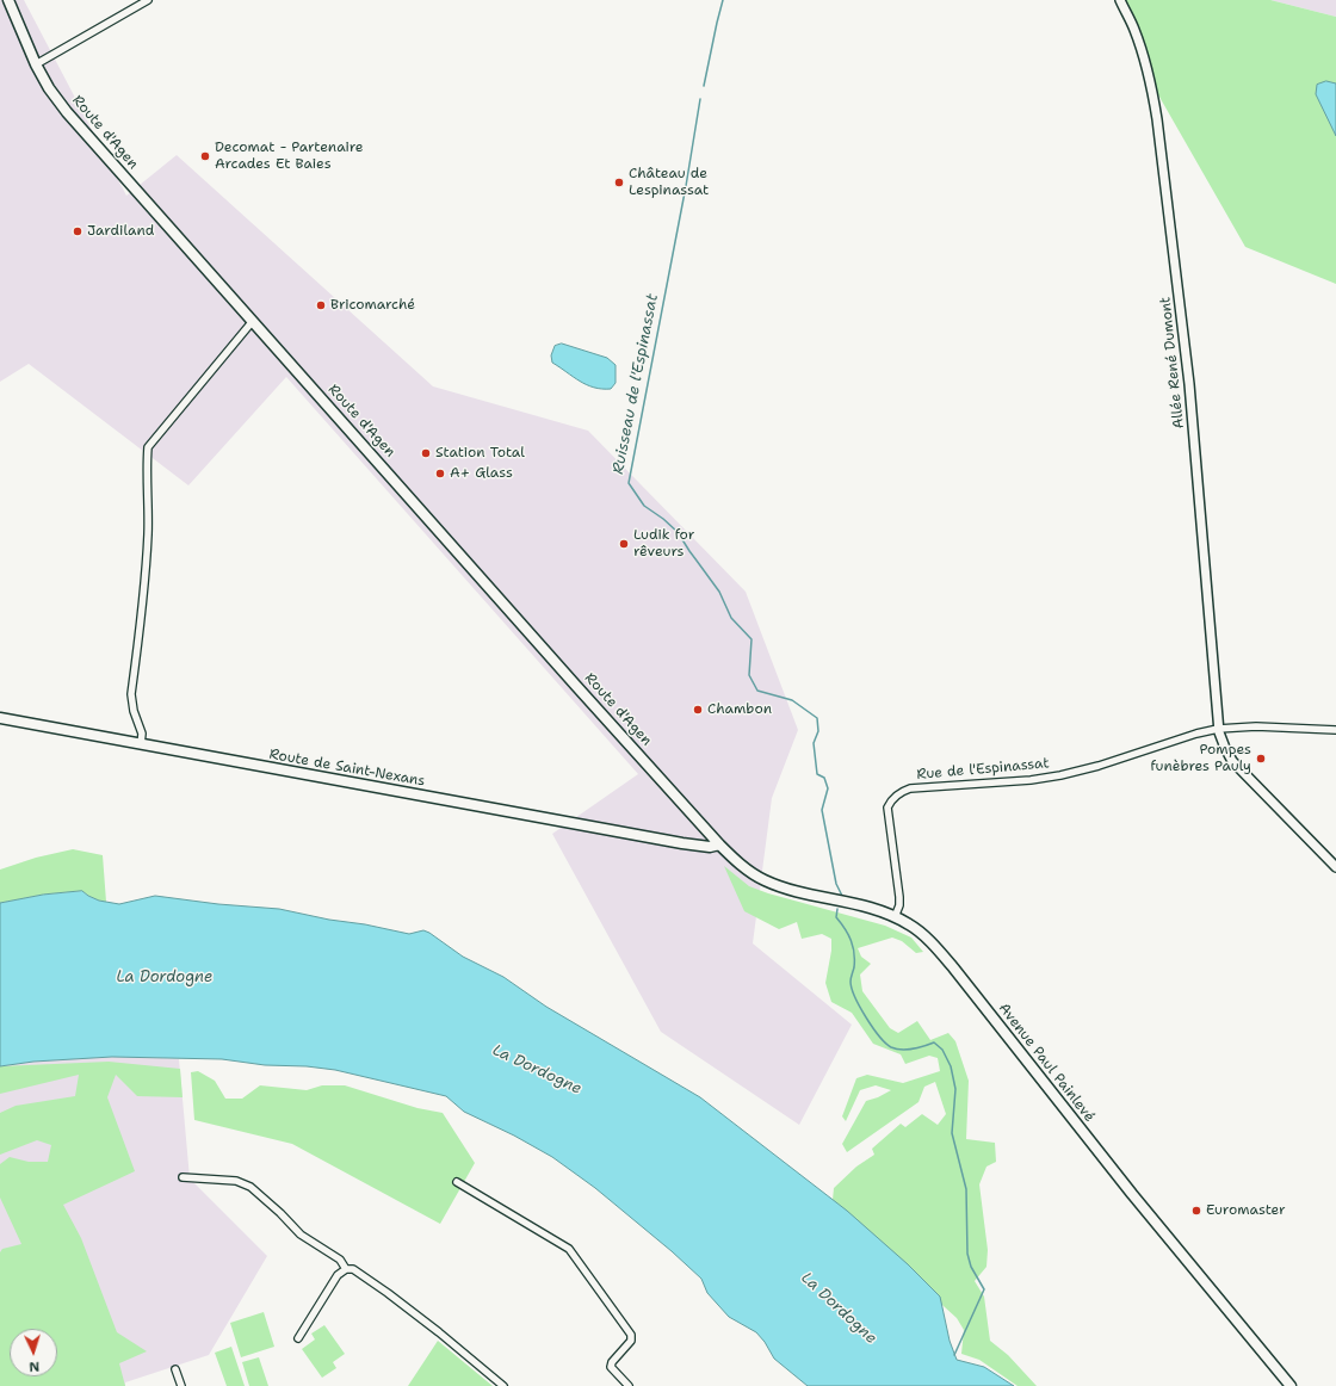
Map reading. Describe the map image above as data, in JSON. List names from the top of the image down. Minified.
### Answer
{"streets":{"main road":["Route d'Agen","Route de Saint-Nexans","Avenue Paul Painlevé"],"street":["Allée René Dumont","Rue de l'Espinassat"]},"crossings":[["Route d'Agen","Route de Saint-Nexans"],["Route d'Agen","Avenue Paul Painlevé"],["Allée René Dumont","Rue de l'Espinassat"],["Route de Saint-Nexans","Avenue Paul Painlevé"],["Rue de l'Espinassat","Avenue Paul Painlevé"]],"water":["Ruisseau de l'Espinassat","La Dordogne"],"places":["Decomat - Partenaire Arcades Et Baies","Château de Lespinassat","Jardiland","Bricomarché","Station Total","A+ Glass","Ludik for rêveurs","Chambon","Pompes funèbres Pauly","Euromaster"],"north":"bottom"}
